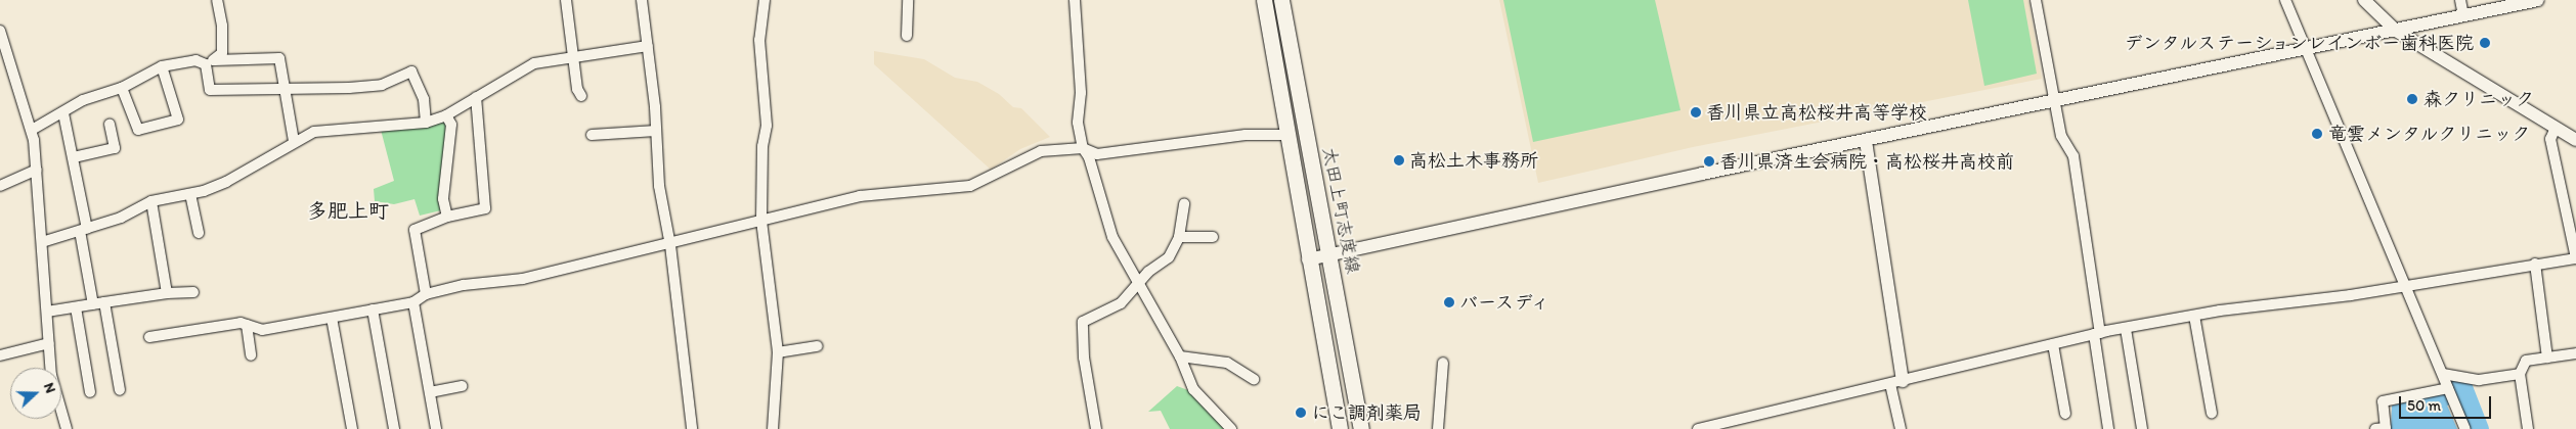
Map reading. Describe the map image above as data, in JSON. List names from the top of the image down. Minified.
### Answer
{"streets":{"main road":["太田上町志度線"]},"districts":["多肥上町"],"places":["デンタルステーションレインボー歯科医院","森クリニック","香川県立高松桜井高等学校","竜雲メンタルクリニック","高松土木事務所","香川県済生会病院・高松桜井高校前","バースディ","にこ調剤薬局"],"scale_bar":"50 m","north":"right"}
